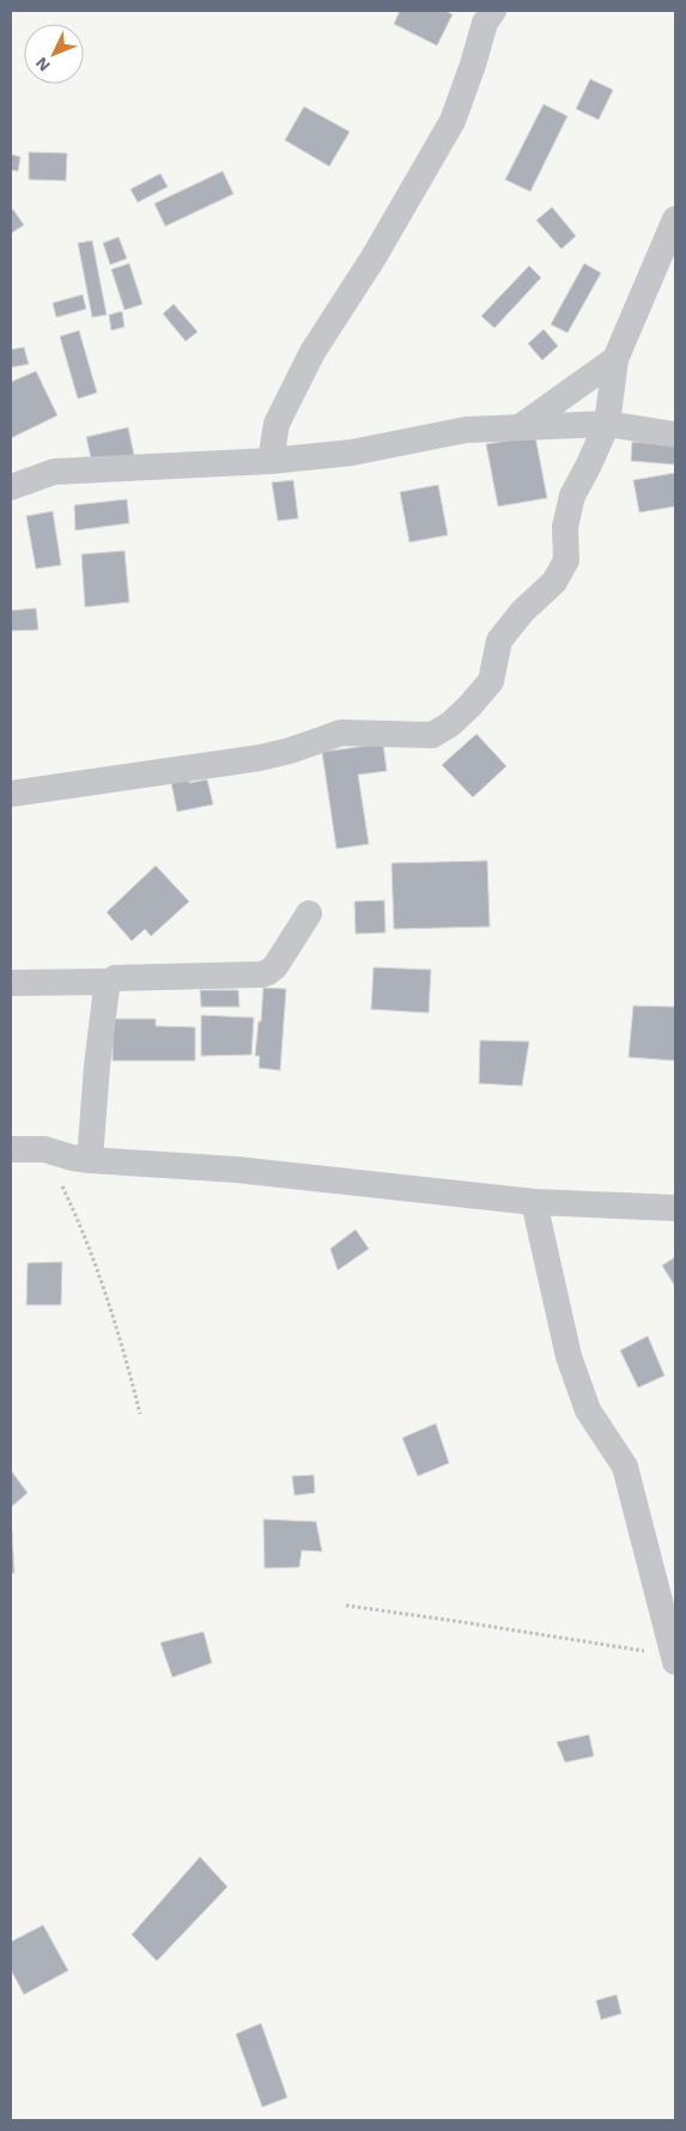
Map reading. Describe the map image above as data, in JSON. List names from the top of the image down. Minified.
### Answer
{"north":"bottom left"}
